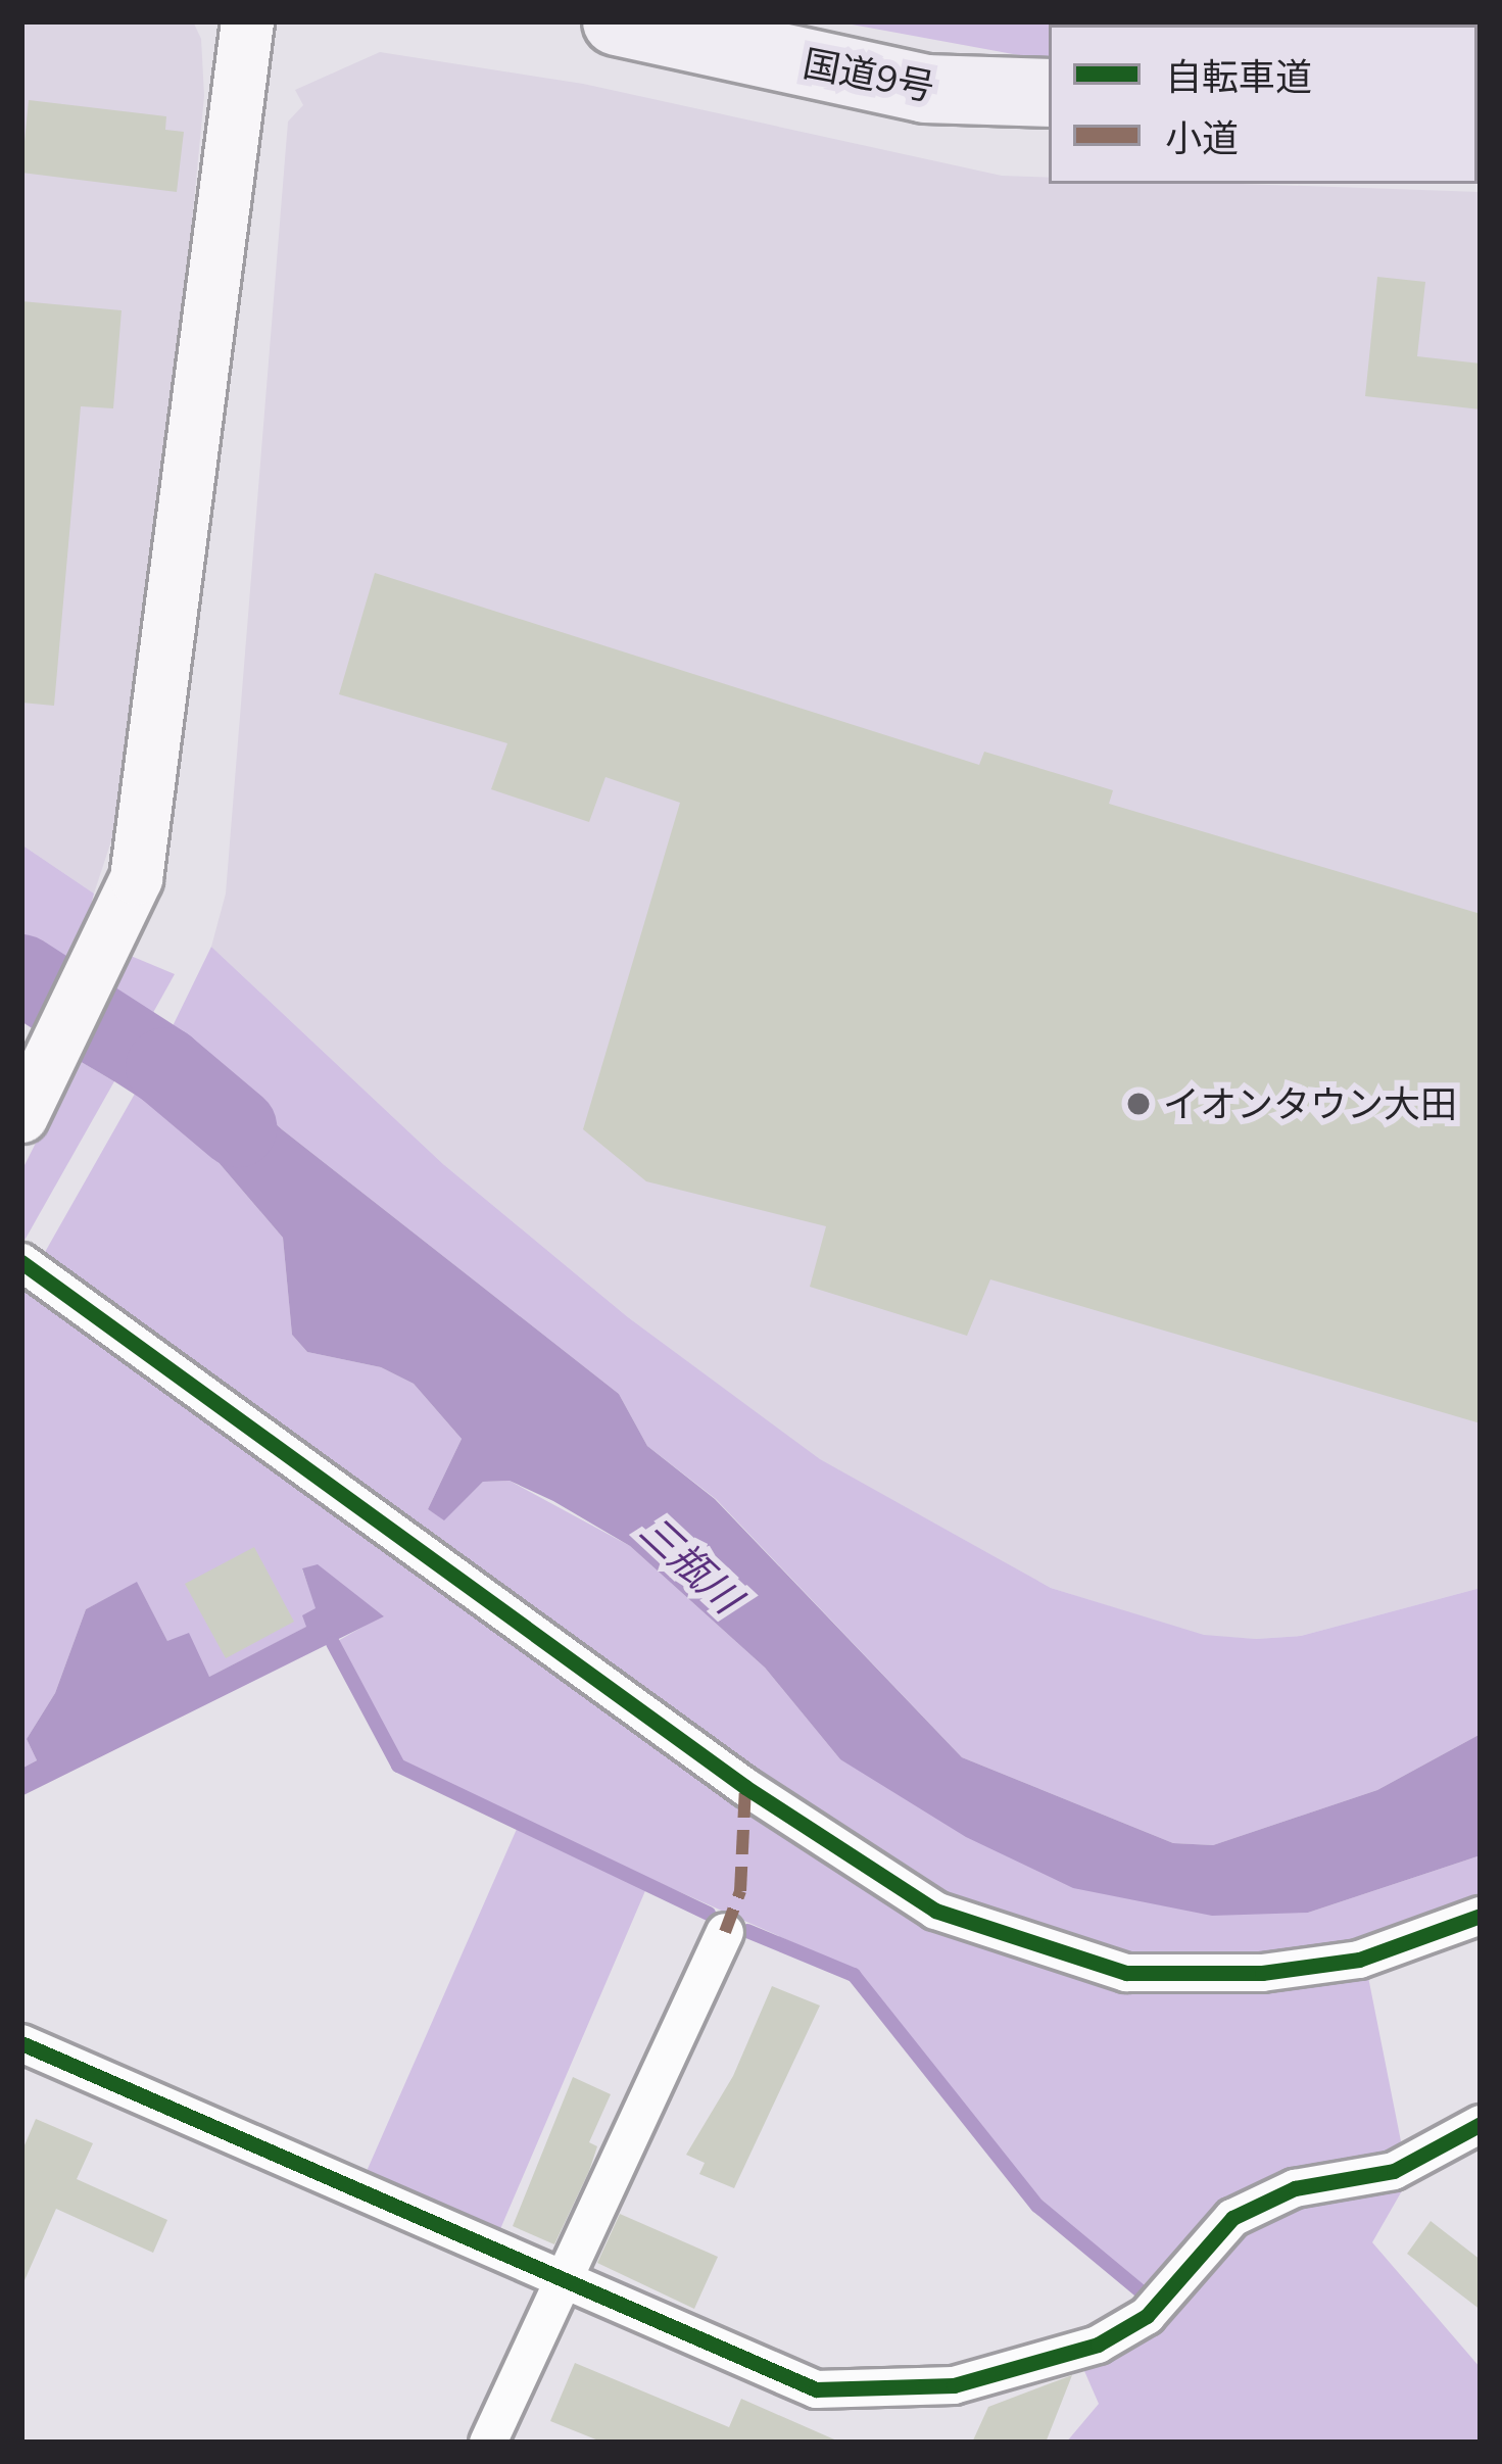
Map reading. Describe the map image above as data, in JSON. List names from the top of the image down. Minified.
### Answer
{"streets":{"highway":["国道9号"]},"water":["三瓶川"],"places":["イオンタウン大田"],"legend":["自転車道","小道"]}
